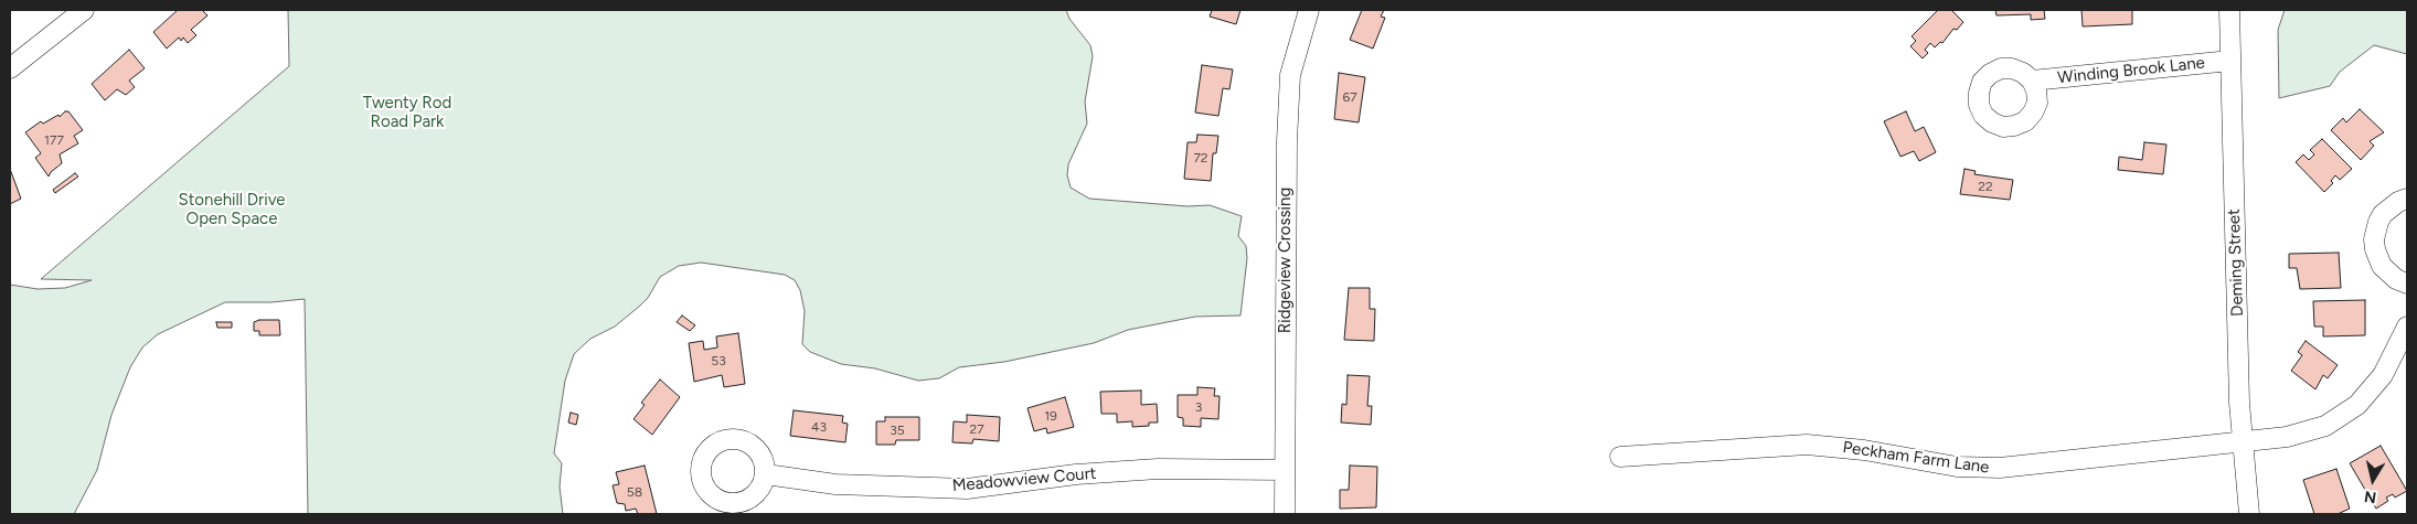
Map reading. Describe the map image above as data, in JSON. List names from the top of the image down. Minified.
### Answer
{"streets":{"street":["Winding Brook Lane","Ridgeview Crossing","Deming Street","Peckham Farm Lane","Meadowview Court"]},"crossings":[["Winding Brook Lane","Deming Street"],["Ridgeview Crossing","Meadowview Court"],["Deming Street","Peckham Farm Lane"]],"parks":["Twenty Rod Road Park","Stonehill Drive Open Space"],"house_numbers":["67","177","72","22","53","3","19","43","27","35","58"],"north":"bottom"}
